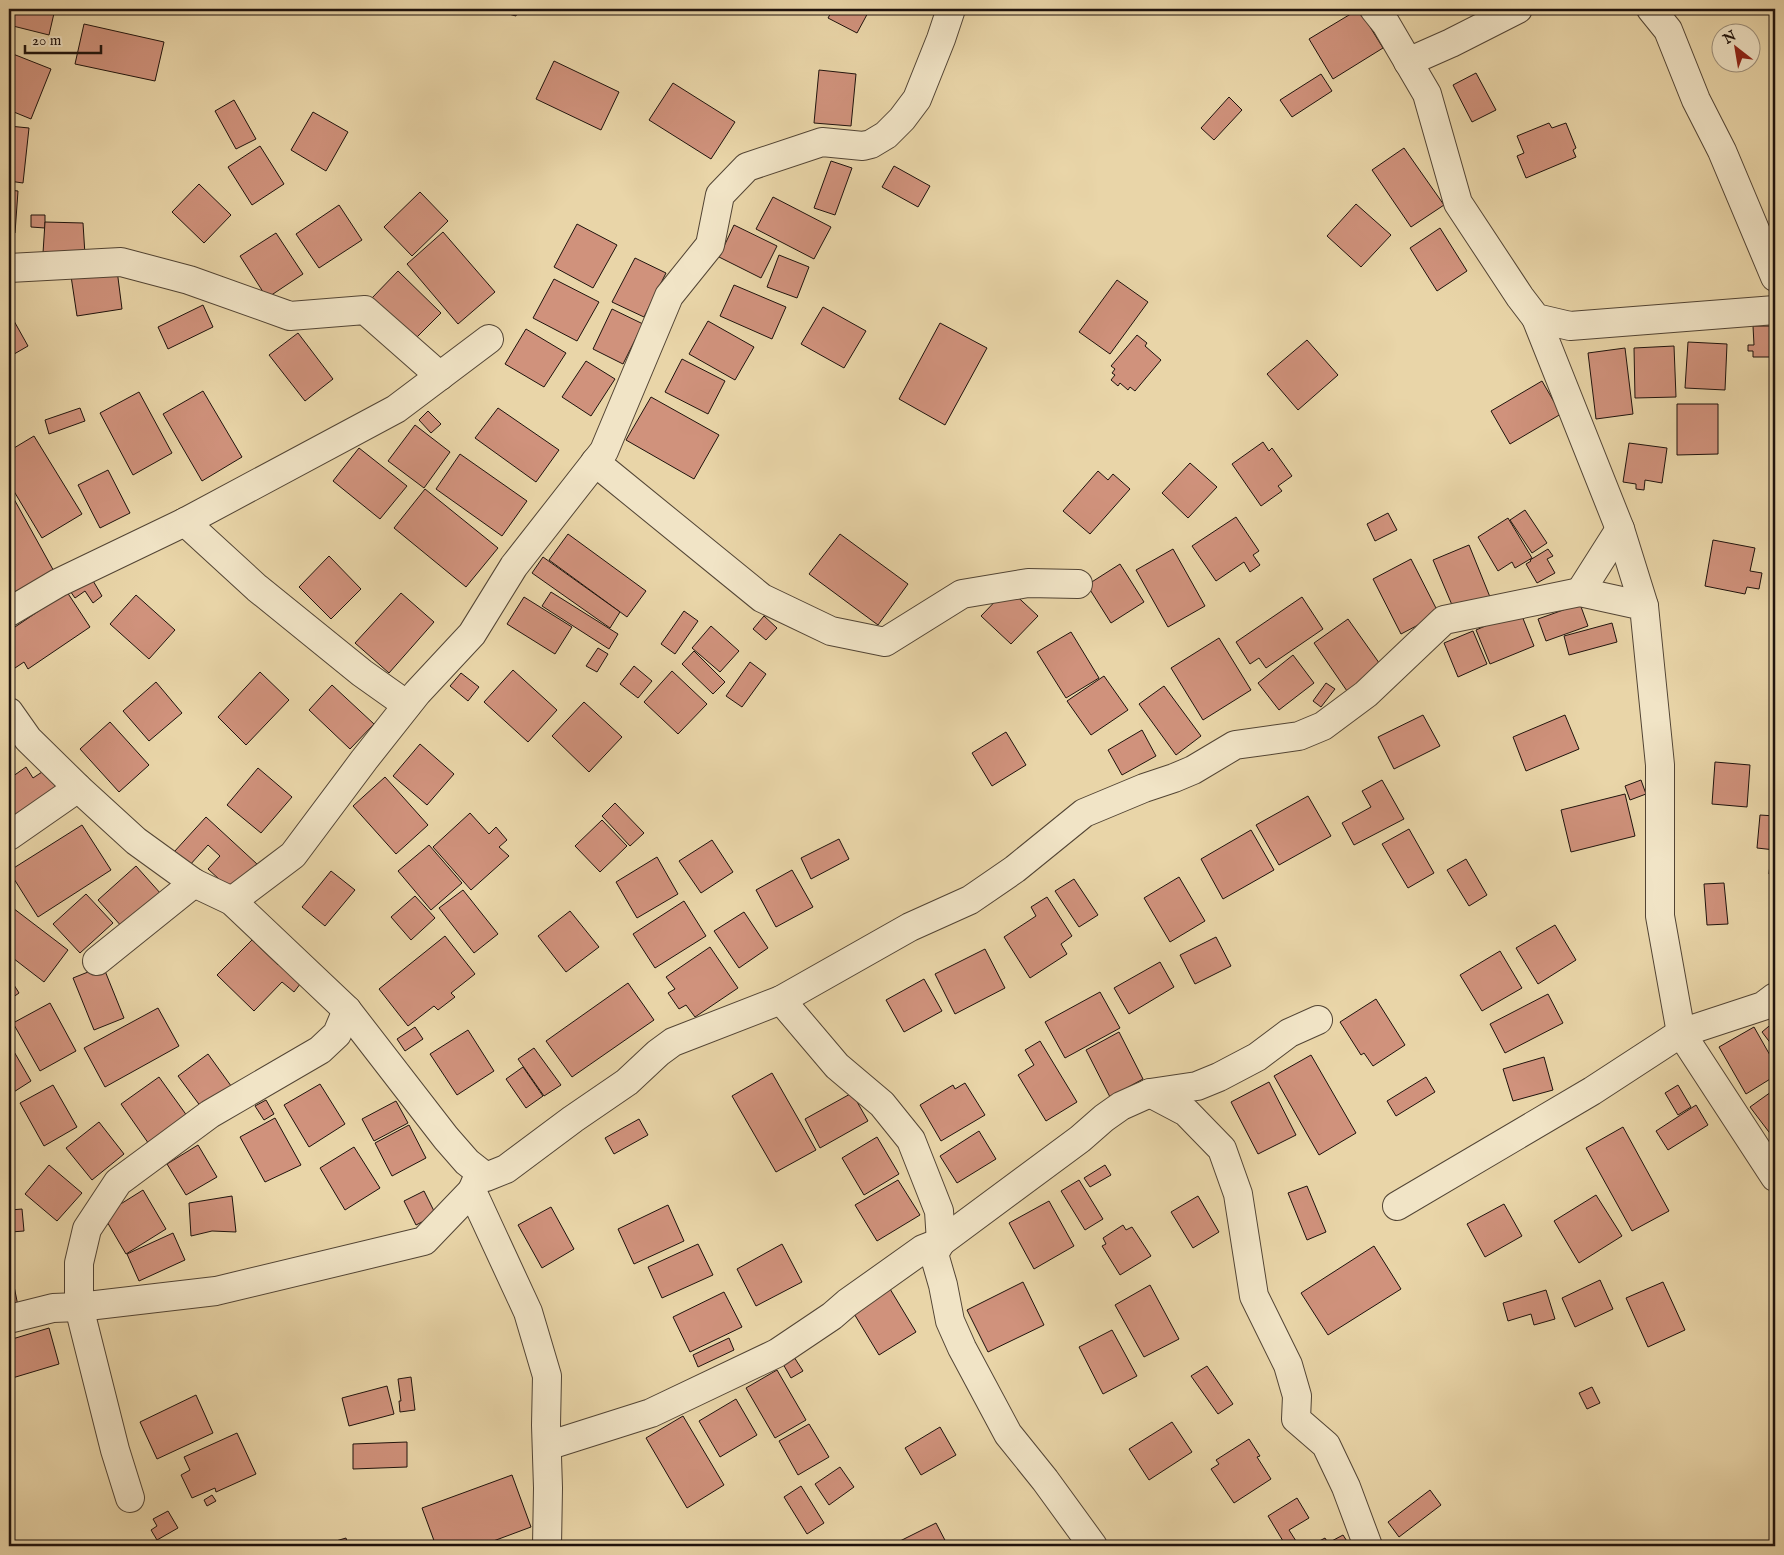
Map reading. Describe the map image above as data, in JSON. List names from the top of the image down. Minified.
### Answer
{"scale_bar":"20 m","north":"top left"}
